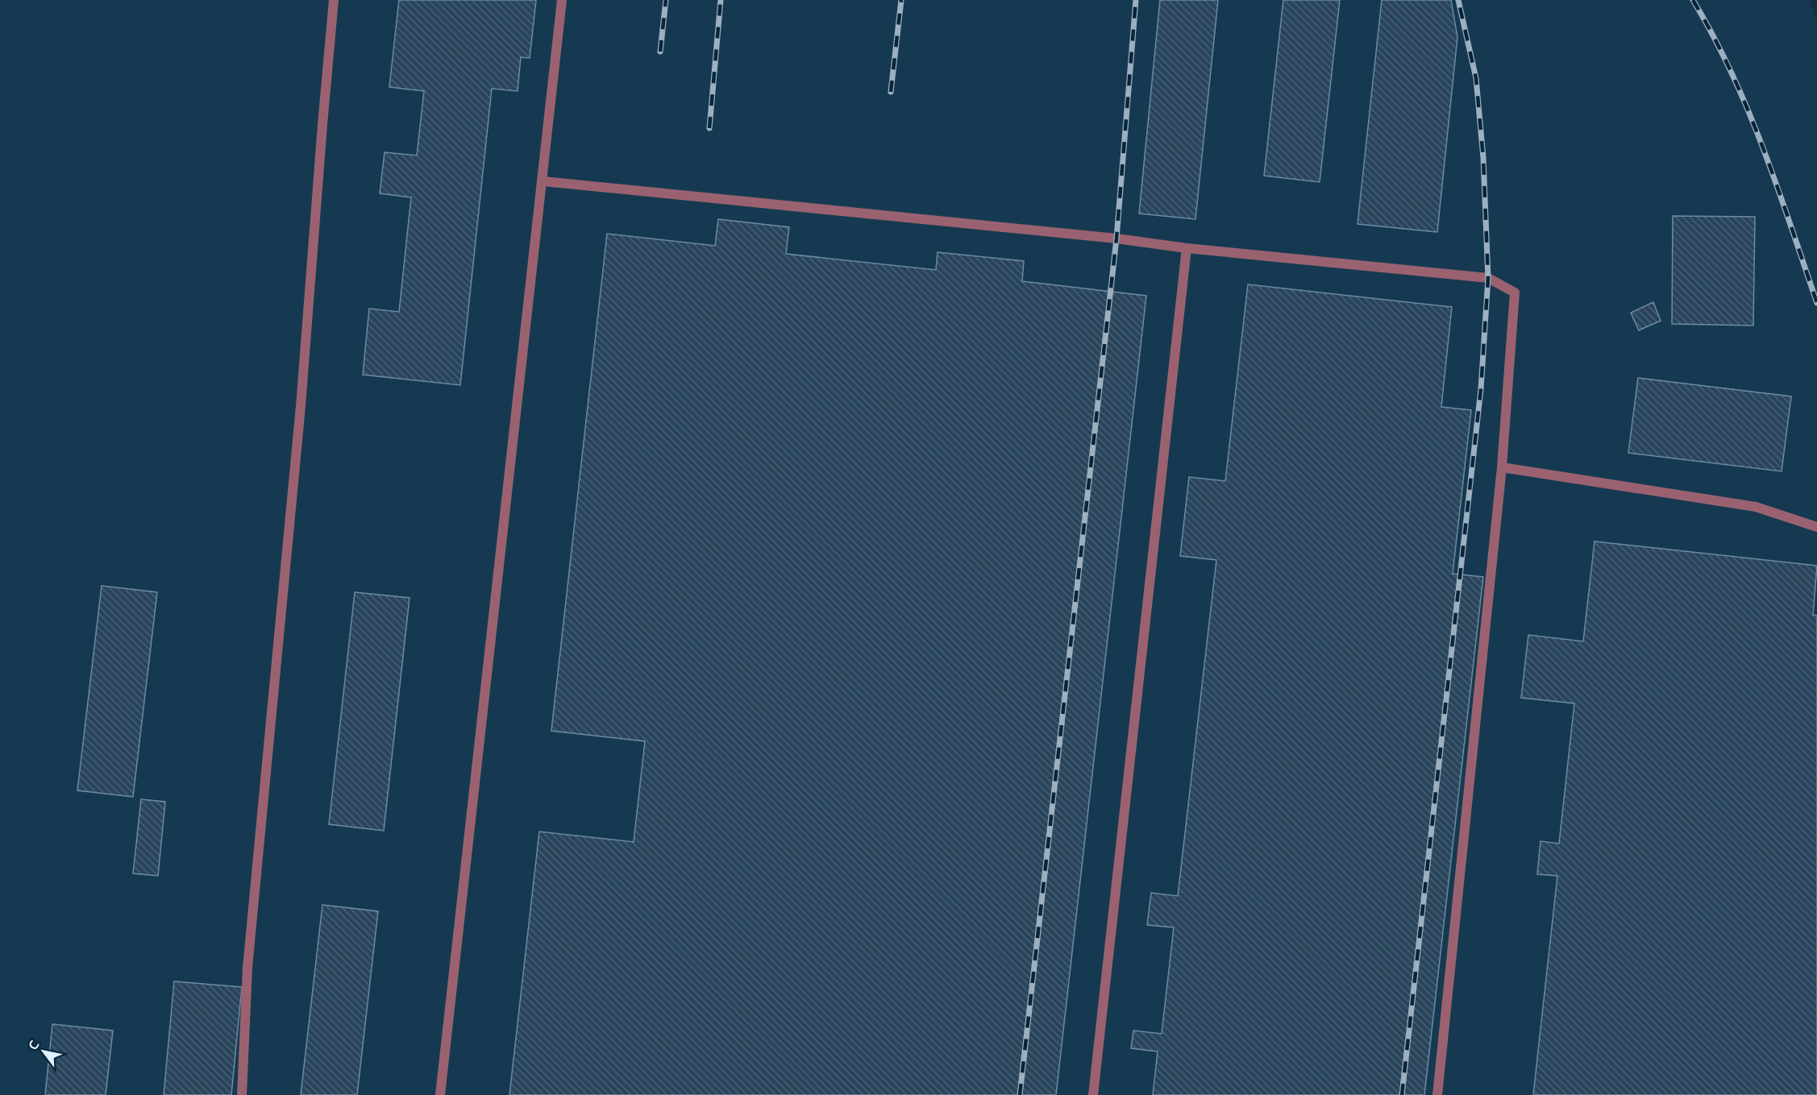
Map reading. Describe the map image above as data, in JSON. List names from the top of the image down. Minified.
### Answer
{"north":"top left"}
